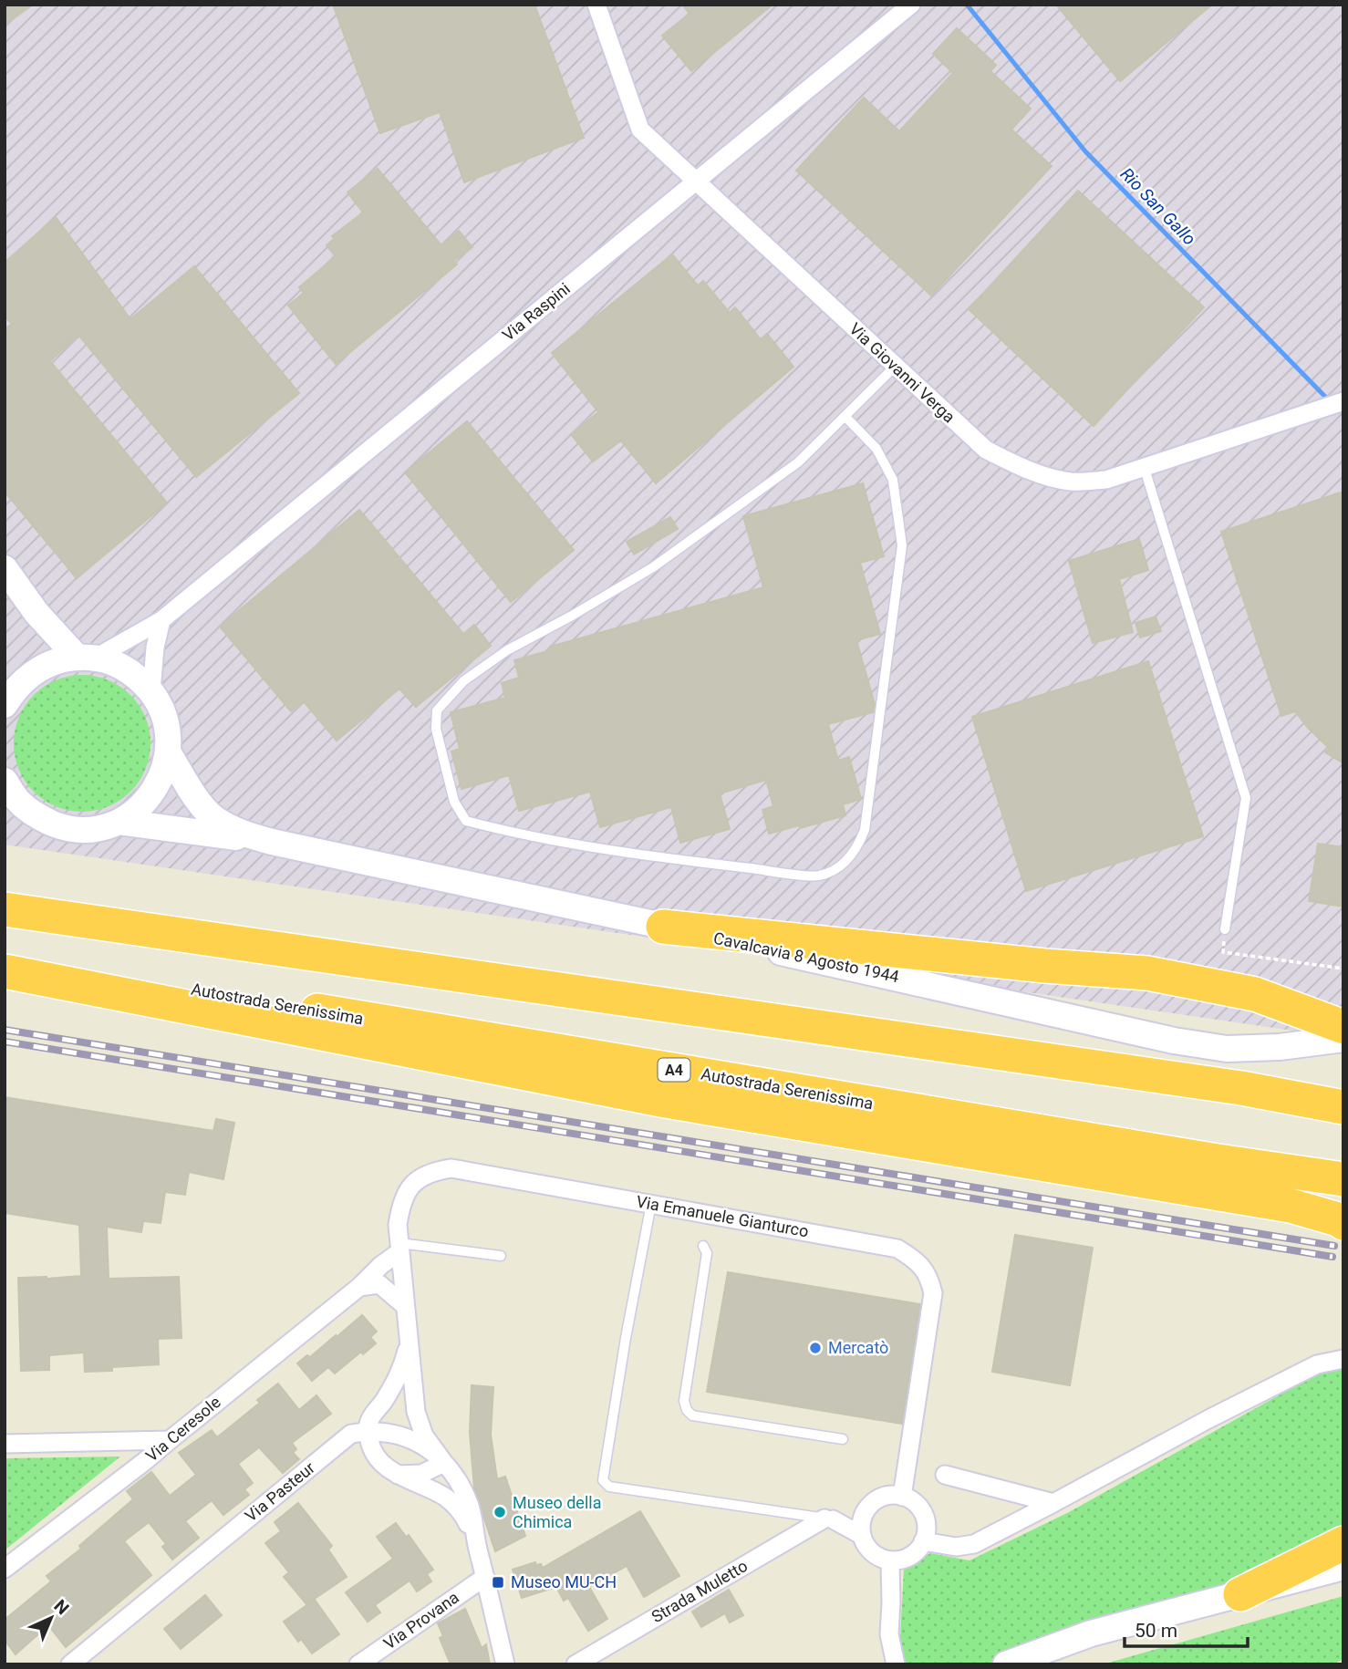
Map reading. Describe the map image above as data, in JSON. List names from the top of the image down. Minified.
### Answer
{"streets":{"highway":["Autostrada Serenissima","A4"],"main road":["Cavalcavia 8 Agosto 1944"],"street":["Via Raspini","Via Giovanni Verga","Via Emanuele Gianturco","Via Ceresole","Via Pasteur","Strada Muletto","Via Provana"]},"crossings":[["Via Raspini","Via Giovanni Verga"],["Via Emanuele Gianturco","Via Ceresole"]],"water":["Rio San Gallo"],"places":{"other":["Mercatò","Museo della Chimica"],"transit":["Museo MU-CH"]},"scale_bar":"50 m","north":"top right"}
